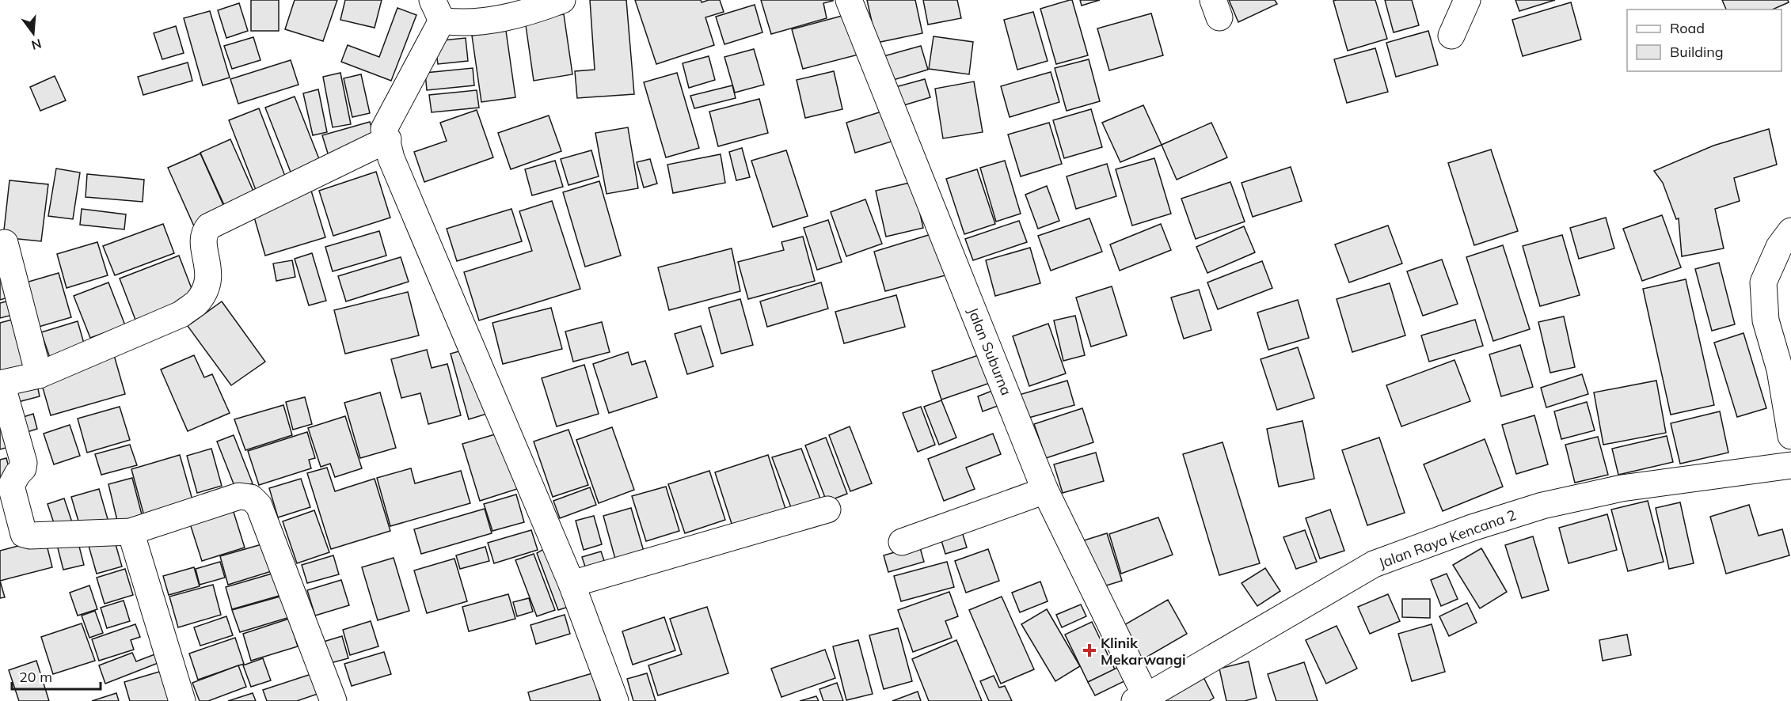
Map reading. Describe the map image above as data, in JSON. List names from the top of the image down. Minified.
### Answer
{"streets":{"street":["Jalan Suburna","Jalan Raya Kencana 2"]},"crossings":[["Jalan Suburna","Jalan Raya Kencana 2"]],"places":{"health":["Klinik Mekarwangi"]},"legend":["Road","Building"],"scale_bar":"20 m","north":"bottom"}
